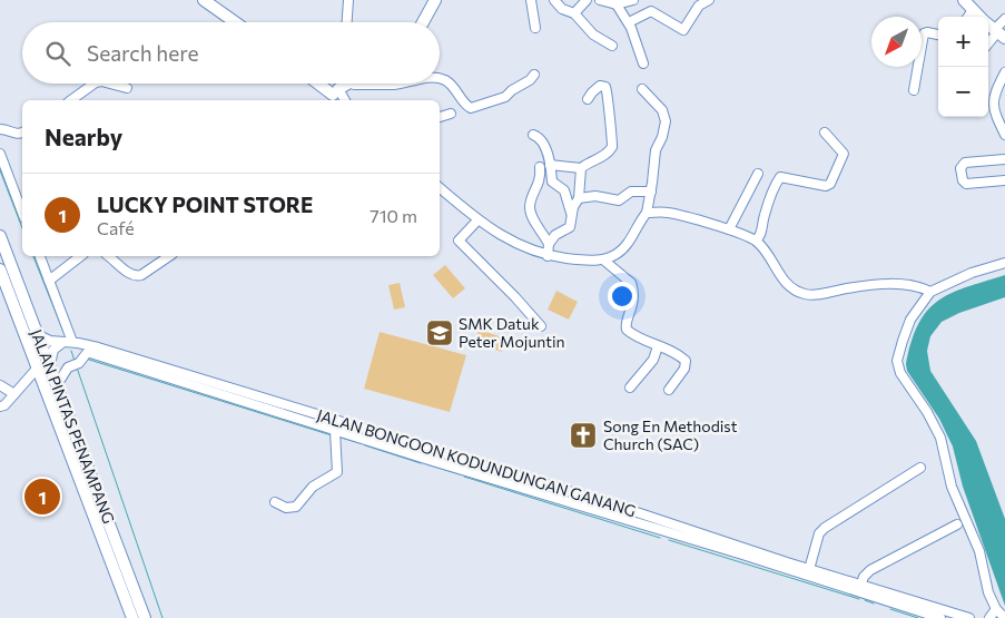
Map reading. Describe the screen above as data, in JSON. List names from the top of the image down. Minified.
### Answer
{"streets":{"main road":["JALAN PINTAS PENAMPANG"],"street":["JALAN BONGOON KODUNDUNGAN GANANG"]},"crossings":[["JALAN PINTAS PENAMPANG","JALAN BONGOON KODUNDUNGAN GANANG"]],"places":{"school or university":["SMK Datuk Peter Mojuntin"],"church":["Song En Methodist Church (SAC)"]},"north":"bottom left","page":{"map_buttons":["+","−"],"search":"Search here","heading":"Nearby","list":[{"mark":"1","name":"LUCKY POINT STORE","note":"Café","value":"710 m"}],"pins":"1"}}
